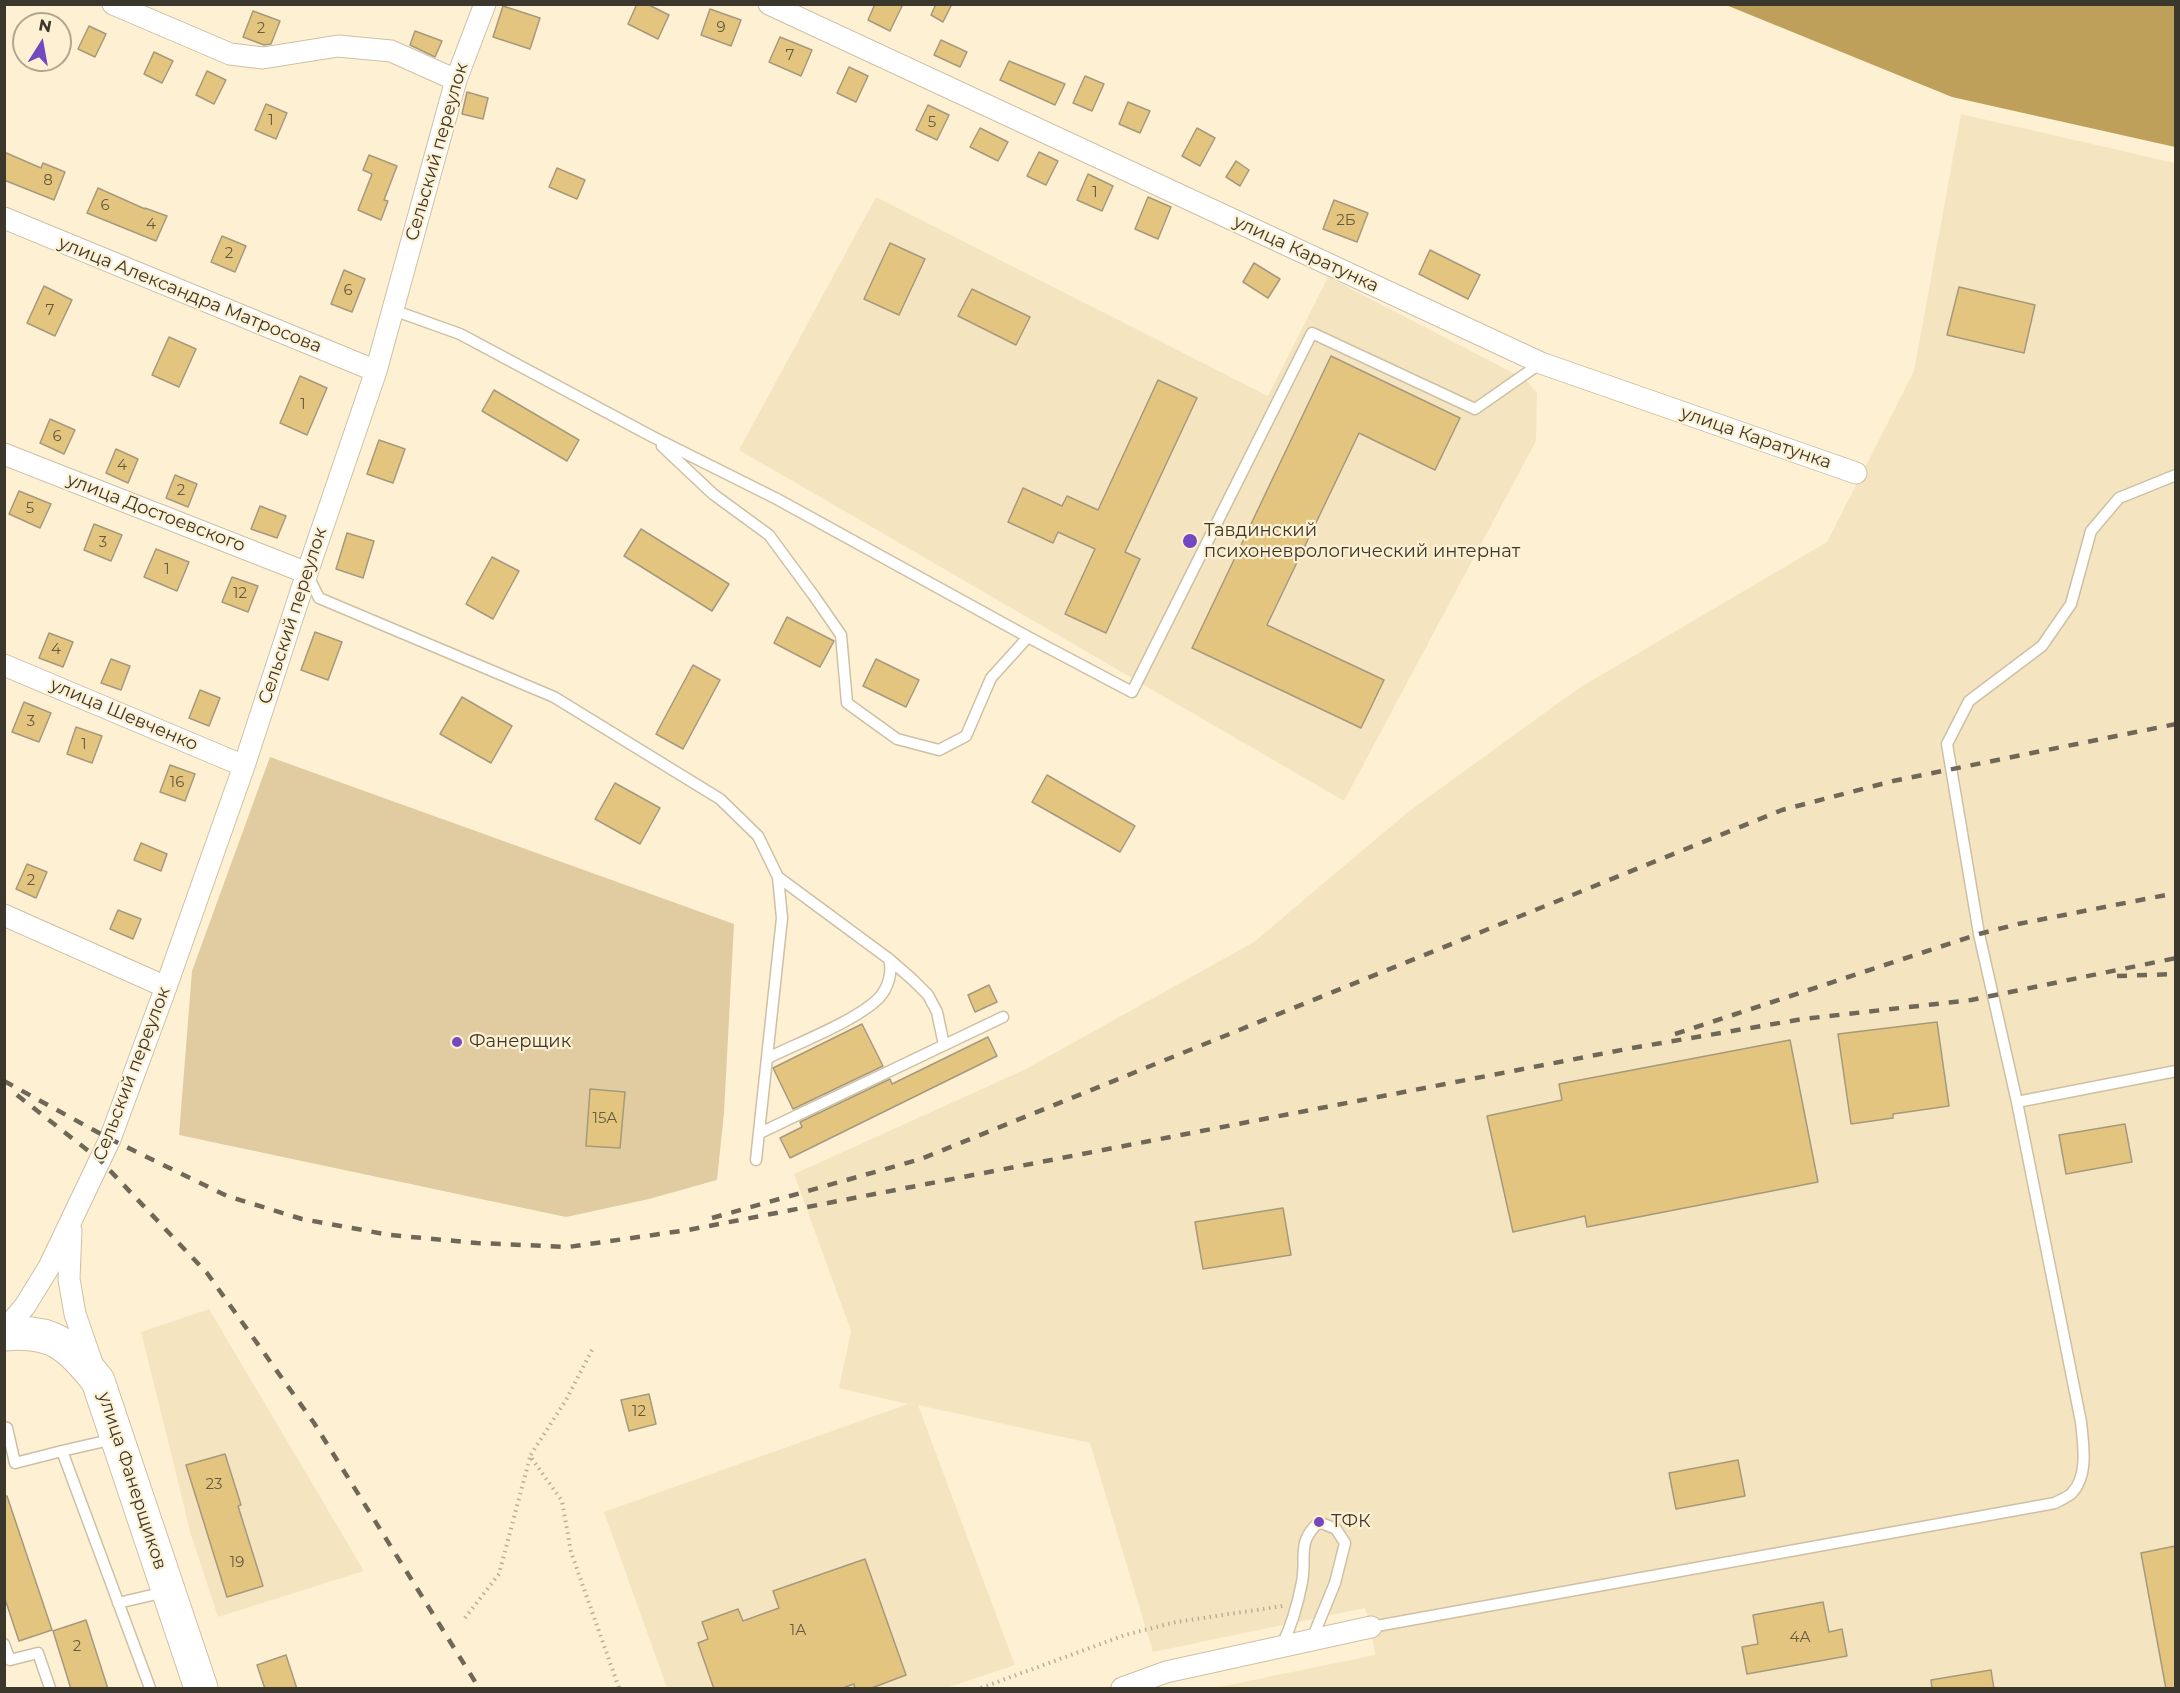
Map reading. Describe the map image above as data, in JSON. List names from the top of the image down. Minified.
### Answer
{"streets":{"main road":["улица Фанерщиков"],"street":["Сельский переулок","улица Каратунка","улица Александра Матросова","улица Достоевского","улица Шевченко"]},"crossings":[["Сельский переулок","улица Александра Матросова"],["Сельский переулок","улица Достоевского"],["Сельский переулок","улица Шевченко"],["Сельский переулок","улица Фанерщиков"]],"places":["Тавдинский психоневрологический интернат","Фанерщик","ТФК"],"house_numbers":["9","2","7","1","5","8","1","6","2Б","4","2","6","7","1","6","4","2","5","3","1","12","4","3","1","16","2","15А","12","23","19","1А","4А","2"],"north":"top"}
